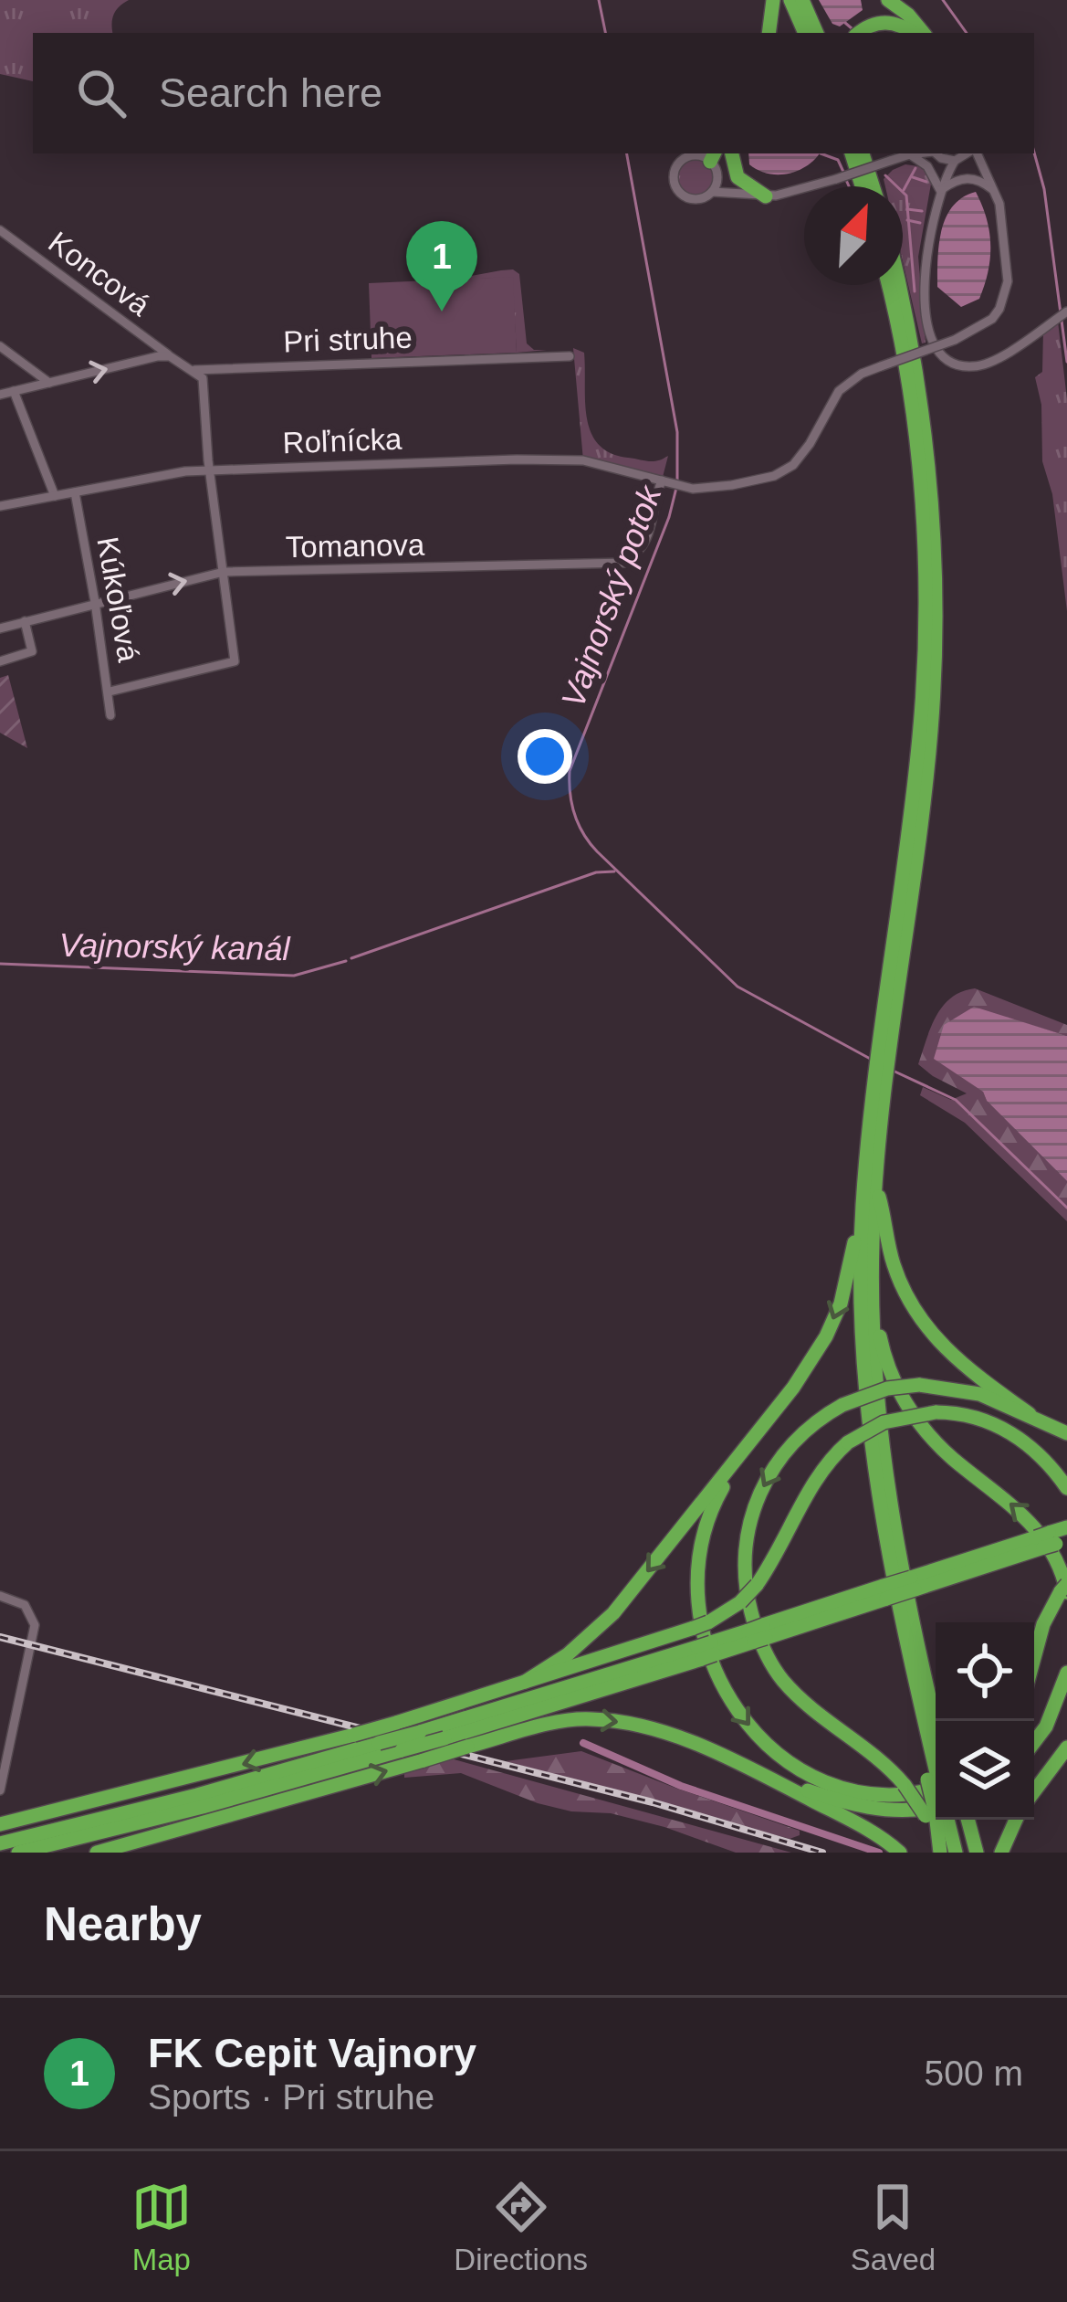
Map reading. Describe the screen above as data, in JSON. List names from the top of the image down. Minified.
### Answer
{"streets":{"street":["Koncová","Pri struhe","Roľnícka","Tomanova","Kúkoľová"]},"crossings":[["Koncová","Pri struhe"],["Roľnícka","Tomanova"],["Roľnícka","Kúkoľová"],["Tomanova","Kúkoľová"]],"water":["Vajnorský potok","Vajnorský kanál"],"north":"top right","page":{"search":"Search here","pins":"1","heading":"Nearby","list":[{"mark":"1","name":"FK Cepit Vajnory","note":"Sports · Pri struhe","value":"500 m"}],"nav":["Map","Directions","Saved"]}}
